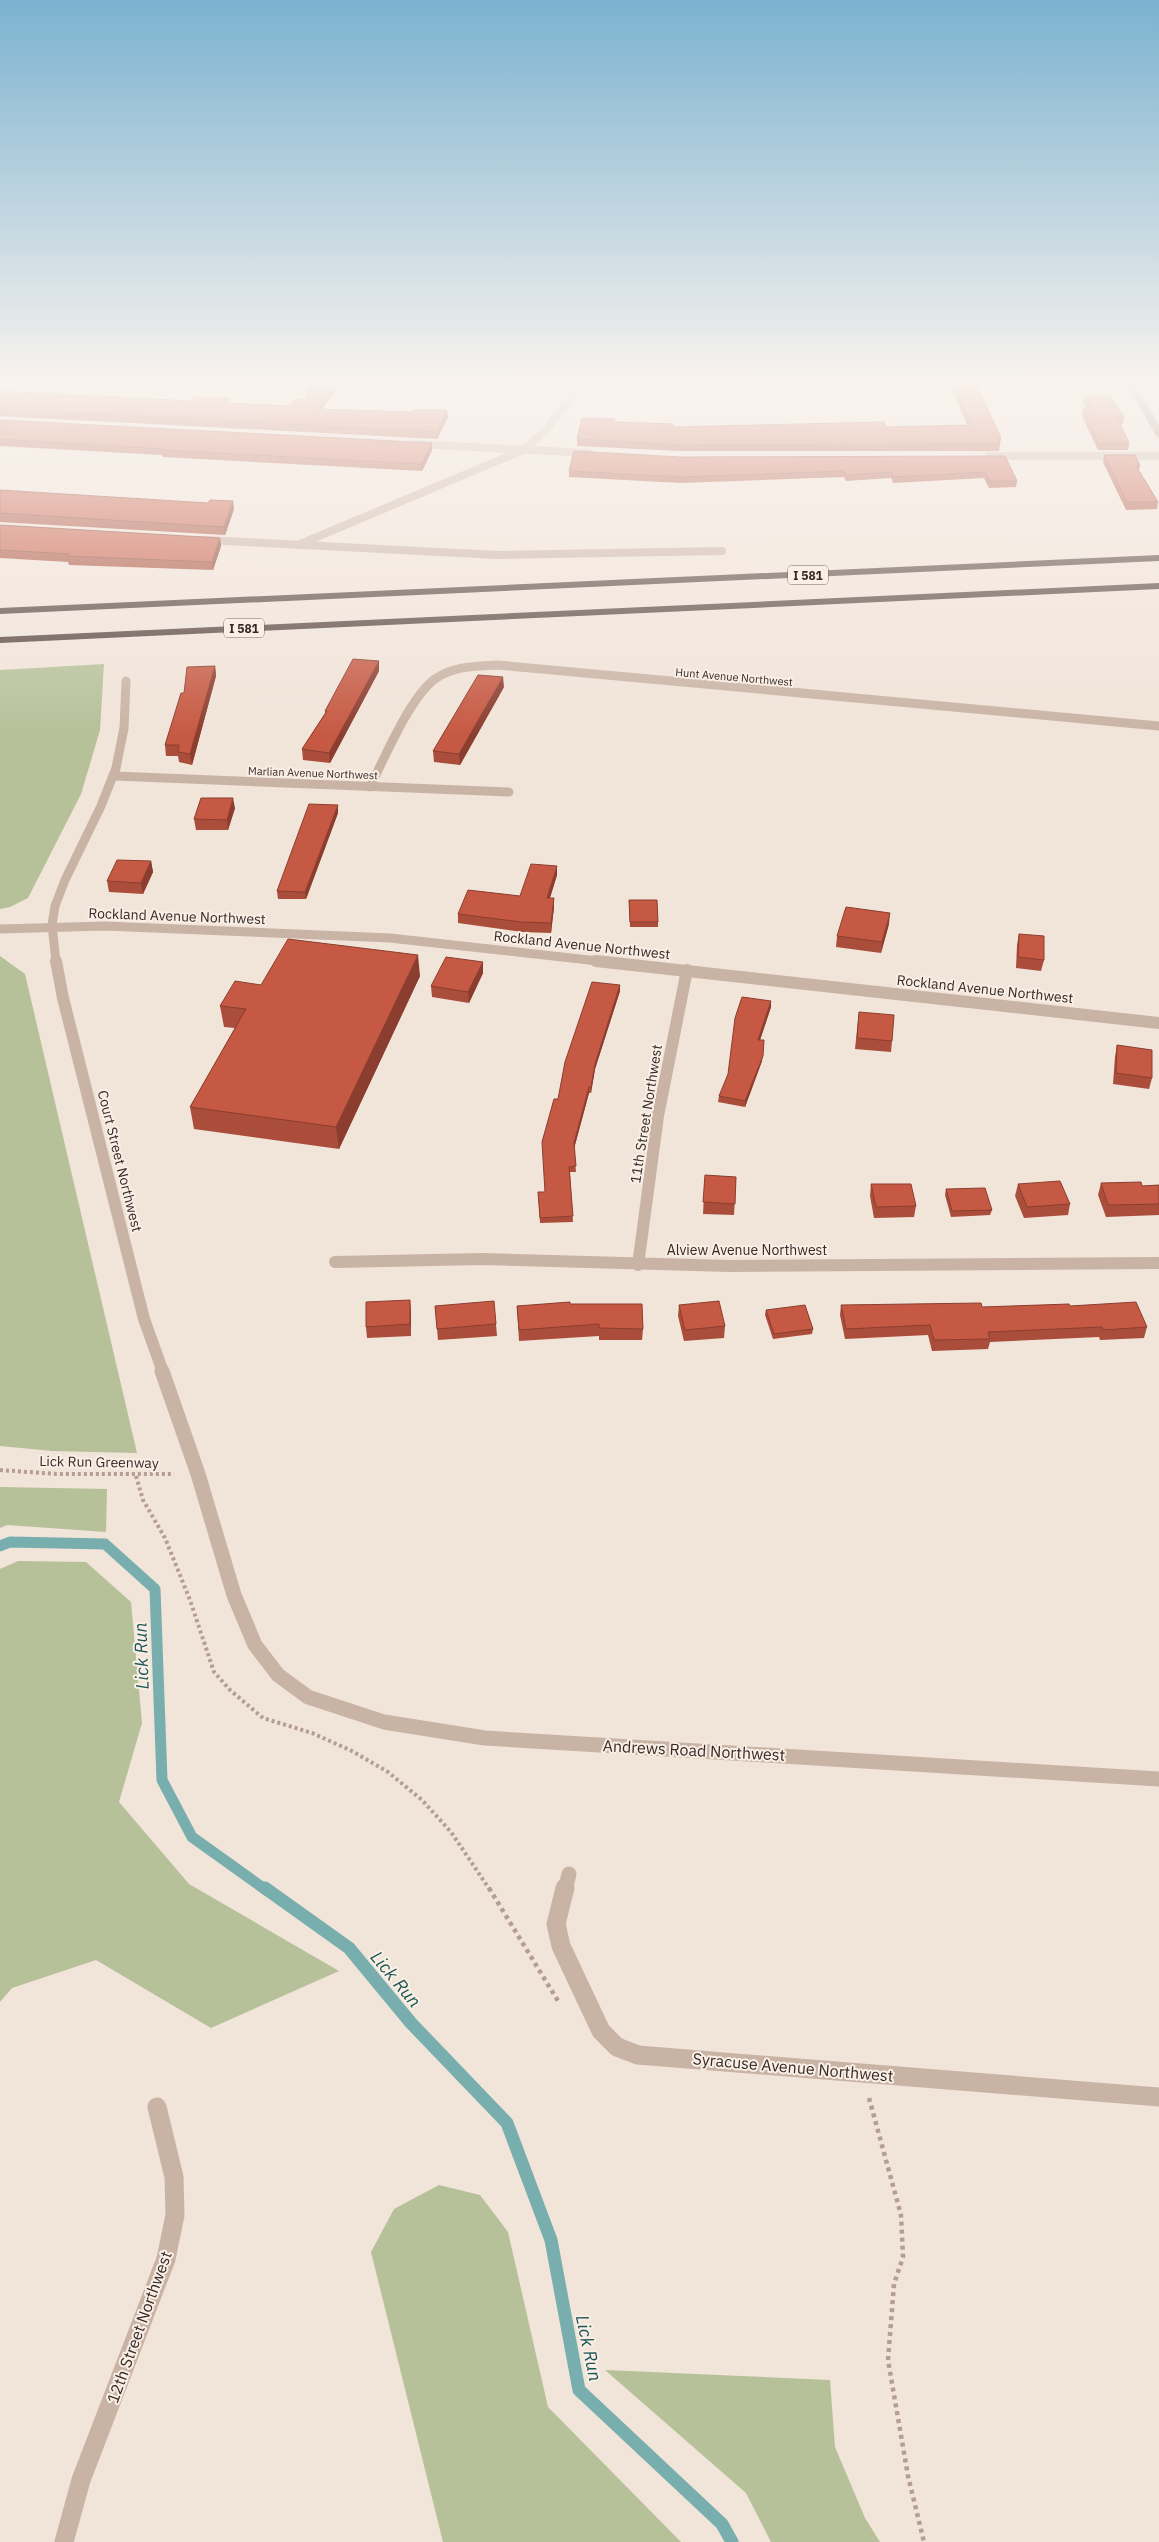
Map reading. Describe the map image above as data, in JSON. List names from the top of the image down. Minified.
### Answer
{"streets":{"highway":["I 581"],"street":["Hunt Avenue Northwest","Marlian Avenue Northwest","Rockland Avenue Northwest","11th Street Northwest","Court Street Northwest","Alview Avenue Northwest","Andrews Road Northwest","Syracuse Avenue Northwest","12th Street Northwest"],"path":["Lick Run Greenway"]},"crossings":[["Hunt Avenue Northwest","Marlian Avenue Northwest"],["Marlian Avenue Northwest","Court Street Northwest"],["Rockland Avenue Northwest","11th Street Northwest"],["Rockland Avenue Northwest","Court Street Northwest"],["11th Street Northwest","Alview Avenue Northwest"],["Court Street Northwest","Lick Run Greenway"],["Court Street Northwest","Andrews Road Northwest"]],"water":["Lick Run"]}
